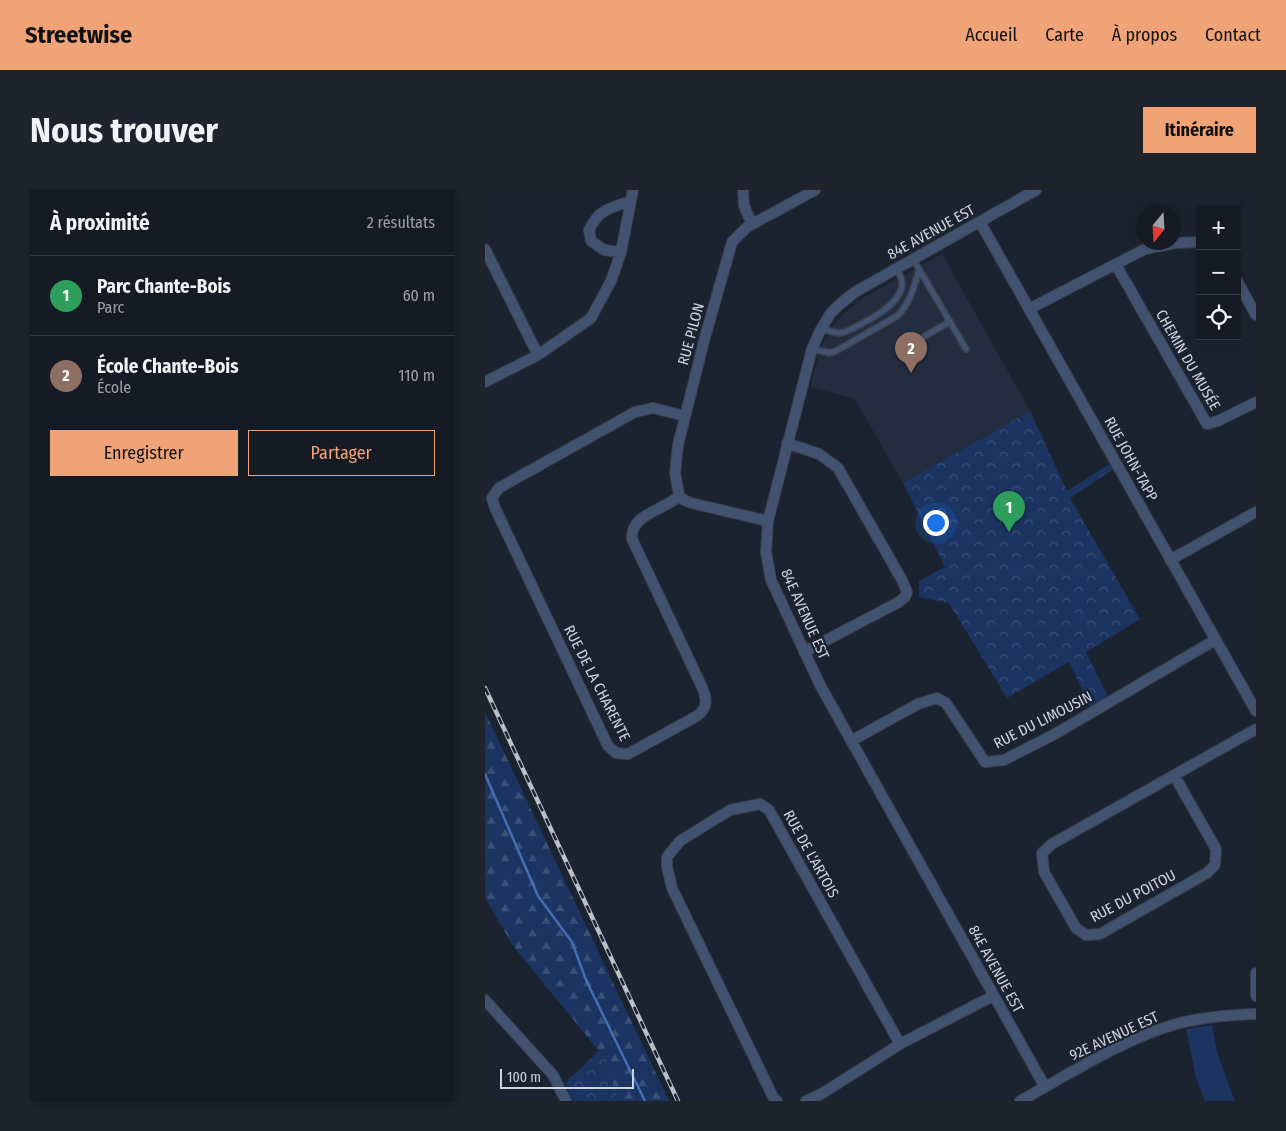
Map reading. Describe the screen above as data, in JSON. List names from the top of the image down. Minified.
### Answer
{"streets":{"street":["84E AVENUE EST","RUE PILON","CHEMIN DU MUSÉE","RUE JOHN-TAPP","RUE DE LA CHARENTE","RUE DU LIMOUSIN","RUE DE L'ARTOIS","RUE DU POITOU","92E AVENUE EST"]},"crossings":[["84E AVENUE EST","RUE JOHN-TAPP"],["84E AVENUE EST","RUE DU LIMOUSIN"],["84E AVENUE EST","92E AVENUE EST"],["RUE PILON","RUE DE LA CHARENTE"],["RUE JOHN-TAPP","RUE DU LIMOUSIN"]],"scale_bar":"100 m","north":"bottom","page":{"header":"Streetwise","nav":["Accueil","Carte","À propos","Contact"],"buttons":["Itinéraire",["Enregistrer","Partager"]],"title":"Nous trouver","heading":["À proximité","2 résultats"],"map_buttons":["+","−"],"list":[{"mark":"1","name":"Parc Chante-Bois","note":"Parc","value":"60 m"},{"mark":"2","name":"École Chante-Bois","note":"École","value":"110 m"}],"pins":["2","1"],"scale":"100 m"}}
